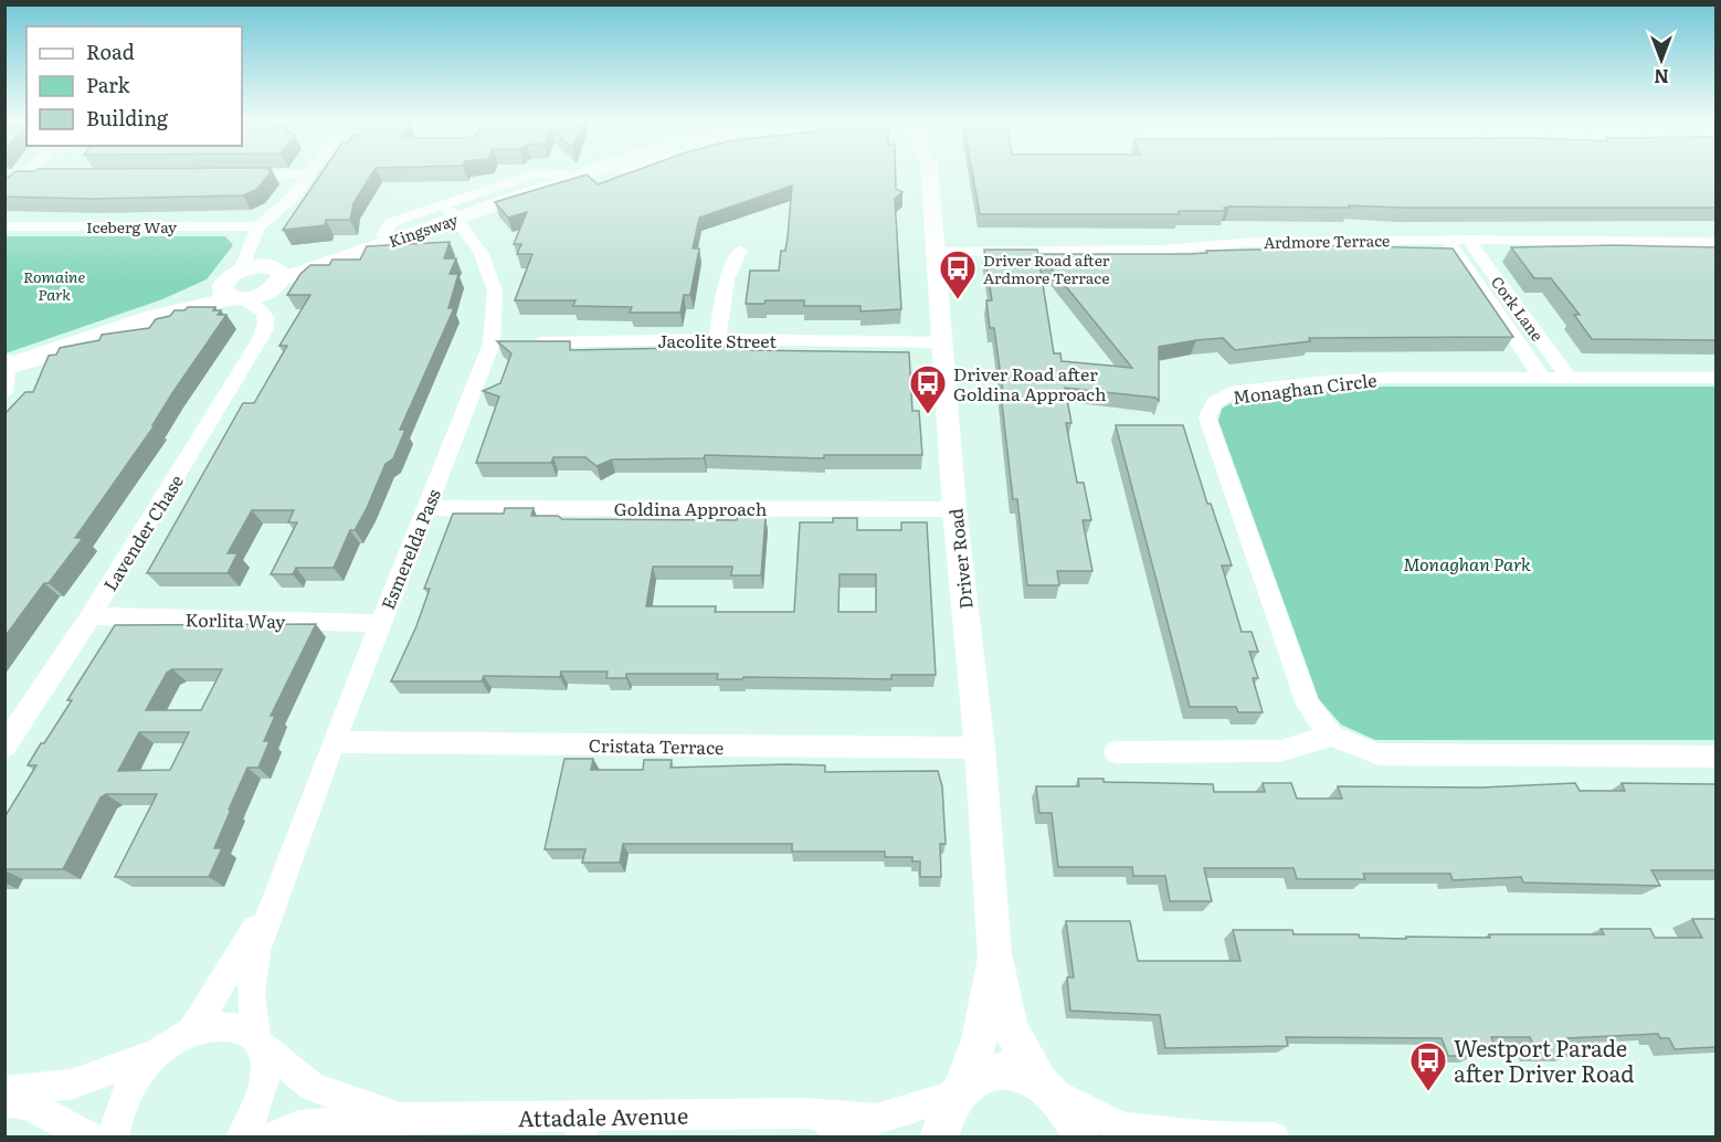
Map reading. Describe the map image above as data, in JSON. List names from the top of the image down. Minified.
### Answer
{"streets":{"main road":["Kingsway"],"street":["Iceberg Way","Ardmore Terrace","Cork Lane","Jacolite Street","Monaghan Circle","Goldina Approach","Lavender Chase","Esmerelda Pass","Driver Road","Korlita Way","Cristata Terrace","Attadale Avenue"]},"crossings":[["Iceberg Way","Lavender Chase"],["Kingsway","Lavender Chase"],["Kingsway","Esmerelda Pass"],["Ardmore Terrace","Cork Lane"],["Ardmore Terrace","Driver Road"],["Cork Lane","Monaghan Circle"],["Jacolite Street","Esmerelda Pass"],["Jacolite Street","Driver Road"],["Goldina Approach","Esmerelda Pass"],["Goldina Approach","Driver Road"],["Lavender Chase","Korlita Way"],["Esmerelda Pass","Korlita Way"],["Esmerelda Pass","Cristata Terrace"],["Esmerelda Pass","Attadale Avenue"],["Driver Road","Cristata Terrace"],["Driver Road","Attadale Avenue"]],"parks":["Romaine Park","Monaghan Park"],"places":{"bus stop":["Driver Road after Ardmore Terrace","Driver Road after Goldina Approach","Westport Parade after Driver Road"]},"legend":["Road","Park","Building"],"north":"bottom"}
